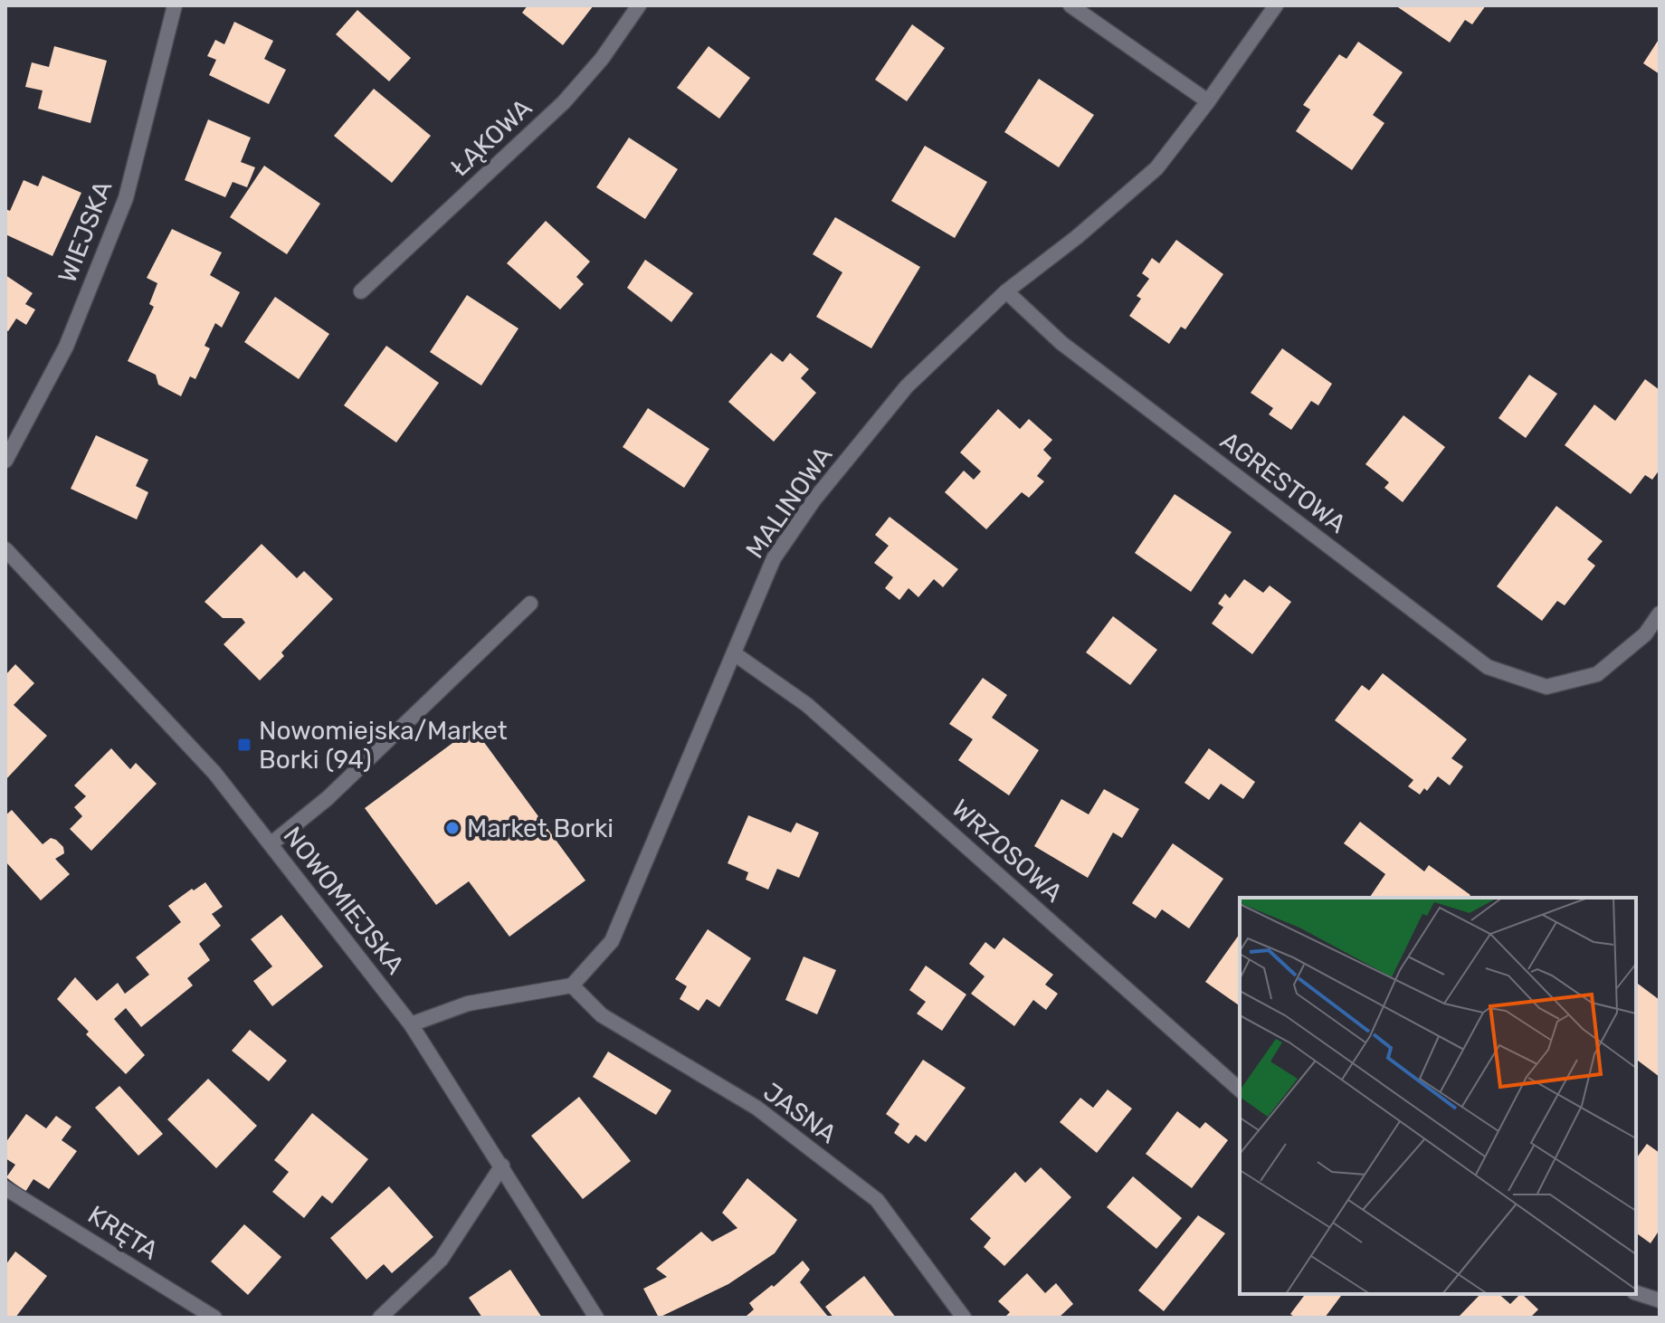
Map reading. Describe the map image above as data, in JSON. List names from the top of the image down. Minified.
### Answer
{"streets":{"street":["ŁĄKOWA","WIEJSKA","AGRESTOWA","MALINOWA","WRZOSOWA","NOWOMIEJSKA","JASNA","KRĘTA"]},"crossings":[["AGRESTOWA","MALINOWA"],["MALINOWA","WRZOSOWA"],["MALINOWA","JASNA"]],"places":{"transit":["Nowomiejska/Market Borki (94)"],"other":["Market Borki"]}}
